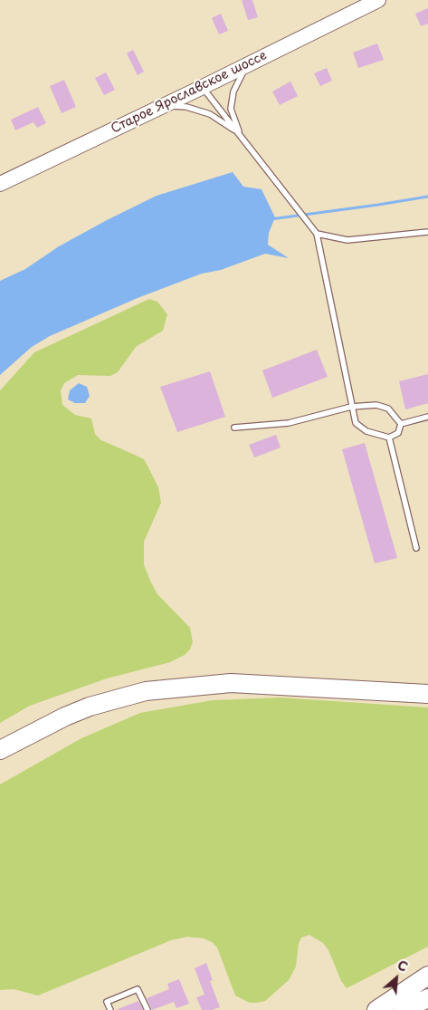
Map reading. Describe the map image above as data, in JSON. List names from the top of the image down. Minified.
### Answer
{"streets":{"main road":["Старое Ярославское шоссе"]},"north":"top right"}
